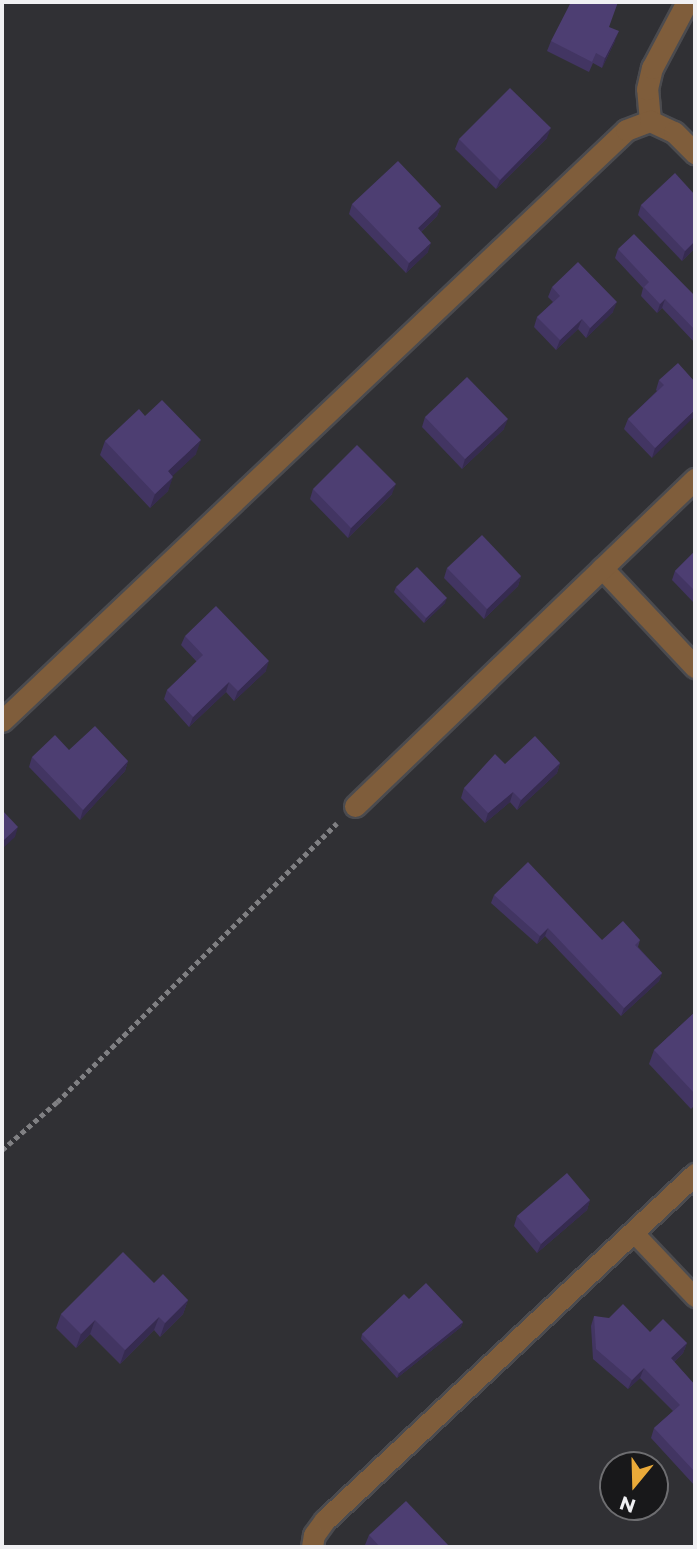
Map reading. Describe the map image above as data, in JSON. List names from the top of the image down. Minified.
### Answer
{"north":"bottom"}
